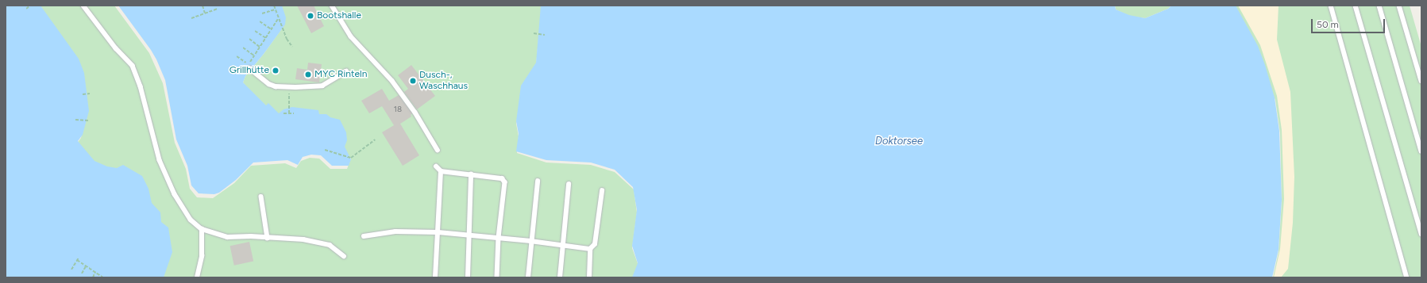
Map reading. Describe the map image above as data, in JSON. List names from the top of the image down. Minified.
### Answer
{"water":["Doktorsee"],"places":["Bootshalle","Grillhütte","MYC Rinteln","Dusch-, Waschhaus"],"house_numbers":["18"],"scale_bar":"50 m"}
